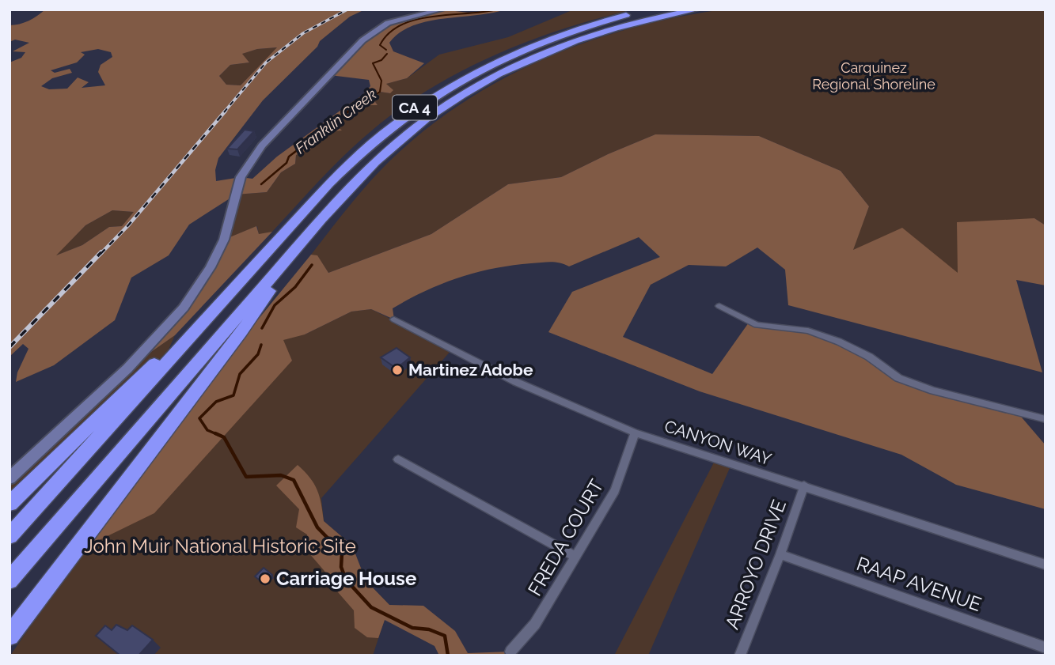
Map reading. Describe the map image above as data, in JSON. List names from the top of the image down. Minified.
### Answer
{"streets":{"highway":["CA 4"],"street":["CANYON WAY","FREDA COURT","ARROYO DRIVE","RAAP AVENUE"]},"crossings":[["CANYON WAY","FREDA COURT"],["CANYON WAY","ARROYO DRIVE"],["ARROYO DRIVE","RAAP AVENUE"]],"water":["Franklin Creek"],"parks":["Carquinez Regional Shoreline","John Muir National Historic Site"],"places":["Martinez Adobe","Carriage House"]}
